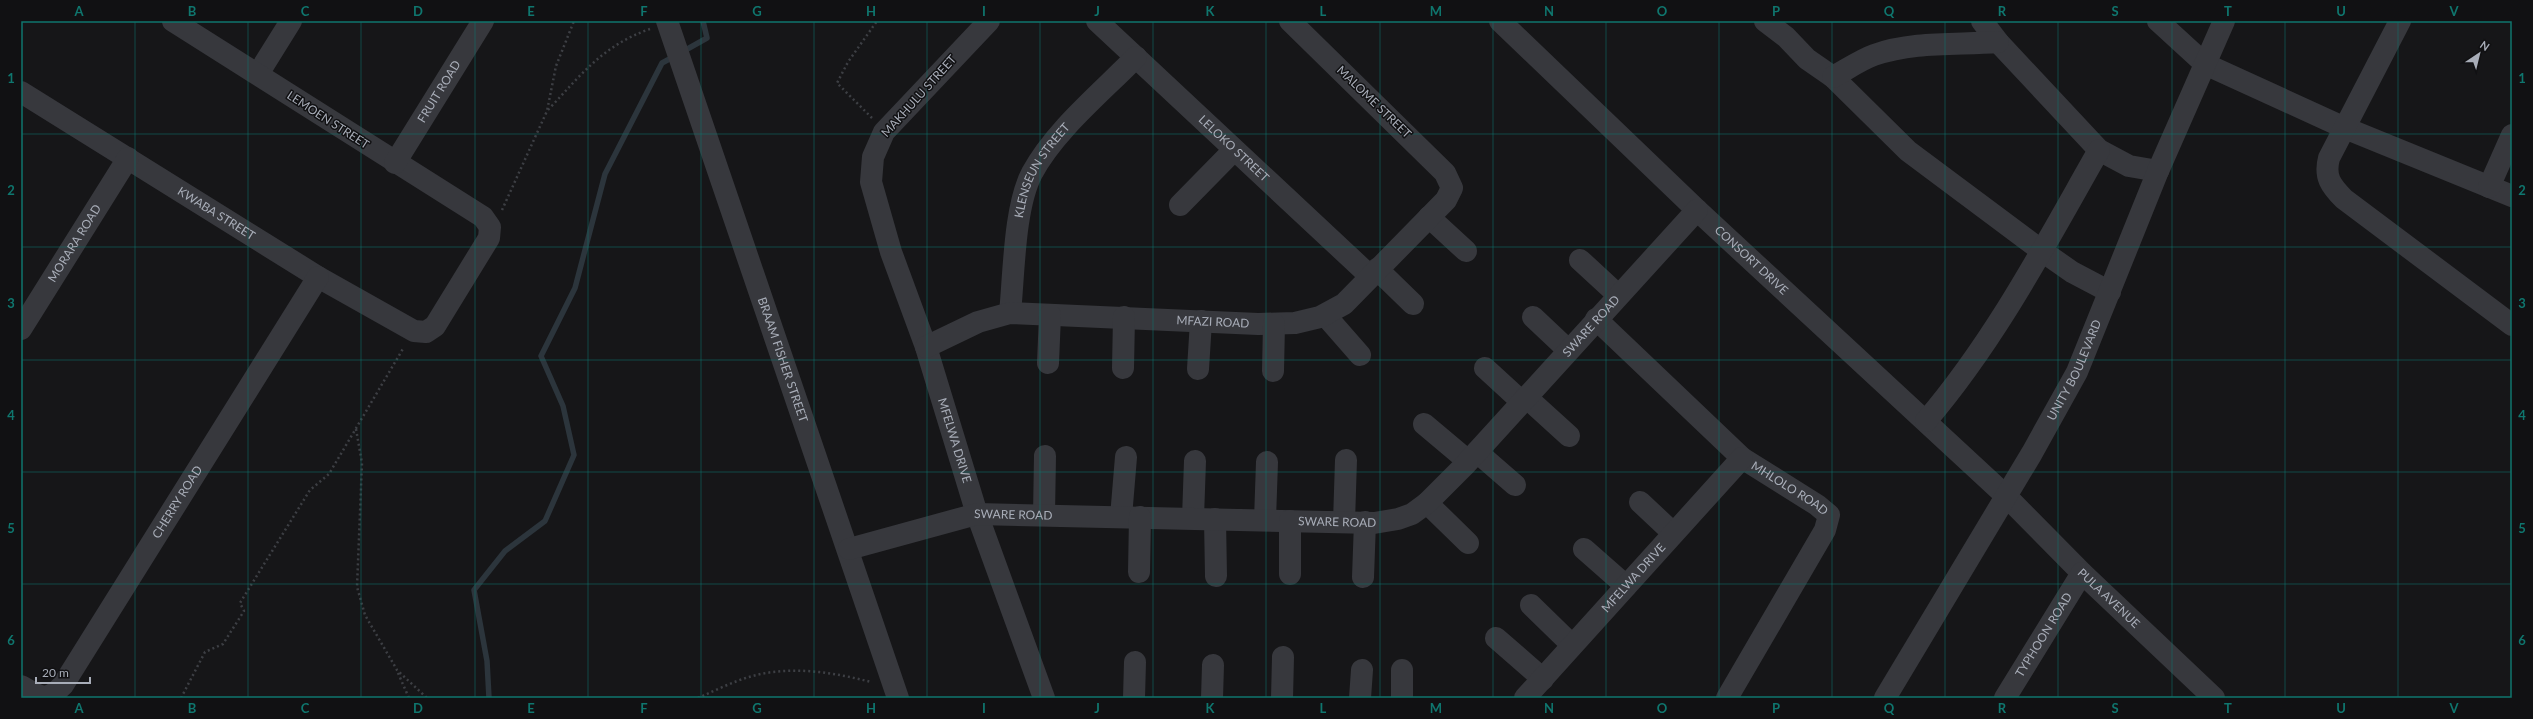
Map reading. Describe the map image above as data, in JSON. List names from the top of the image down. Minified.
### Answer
{"streets":{"street":["FRUIT ROAD","MAKHULU STREET","MALOME STREET","LEMOEN STREET","LELOKO STREET","KLENSEUN STREET","KWABA STREET","MORARA ROAD","CONSORT DRIVE","MFAZI ROAD","SWARE ROAD","BRAAM FISHER STREET","UNITY BOULEVARD","MFELWA DRIVE","MHLOLO ROAD","CHERRY ROAD","PULA AVENUE","TYPHOON ROAD"]},"crossings":[["FRUIT ROAD","LEMOEN STREET"],["MAKHULU STREET","MFELWA DRIVE"],["MALOME STREET","MFAZI ROAD"],["LELOKO STREET","KLENSEUN STREET"],["LELOKO STREET","MFAZI ROAD"],["KLENSEUN STREET","MFAZI ROAD"],["KWABA STREET","MORARA ROAD"],["KWABA STREET","CHERRY ROAD"],["CONSORT DRIVE","SWARE ROAD"],["CONSORT DRIVE","UNITY BOULEVARD"],["CONSORT DRIVE","PULA AVENUE"],["MFAZI ROAD","MFELWA DRIVE"],["SWARE ROAD","BRAAM FISHER STREET"],["SWARE ROAD","MFELWA DRIVE"],["SWARE ROAD","MHLOLO ROAD"],["UNITY BOULEVARD","PULA AVENUE"],["MFELWA DRIVE","MHLOLO ROAD"],["PULA AVENUE","TYPHOON ROAD"]],"scale_bar":"20 m","north":"top right","grid":{"columns":["A","B","C","D","E","F","G","H","I","J","K","L","M","N","O","P","Q","R","S","T","U","V"],"rows":["1","2","3","4","5","6"]}}
